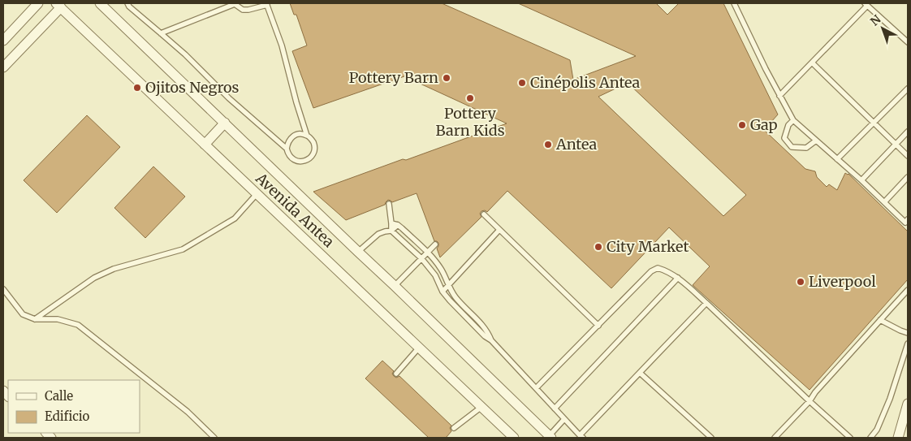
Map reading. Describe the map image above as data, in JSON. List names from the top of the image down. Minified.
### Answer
{"streets":{"street":["Avenida Antea"]},"places":["Pottery Barn","Cinépolis Antea","Ojitos Negros","Pottery Barn Kids","Gap","Antea","City Market","Liverpool"],"legend":["Calle","Edificio"],"north":"top left"}
